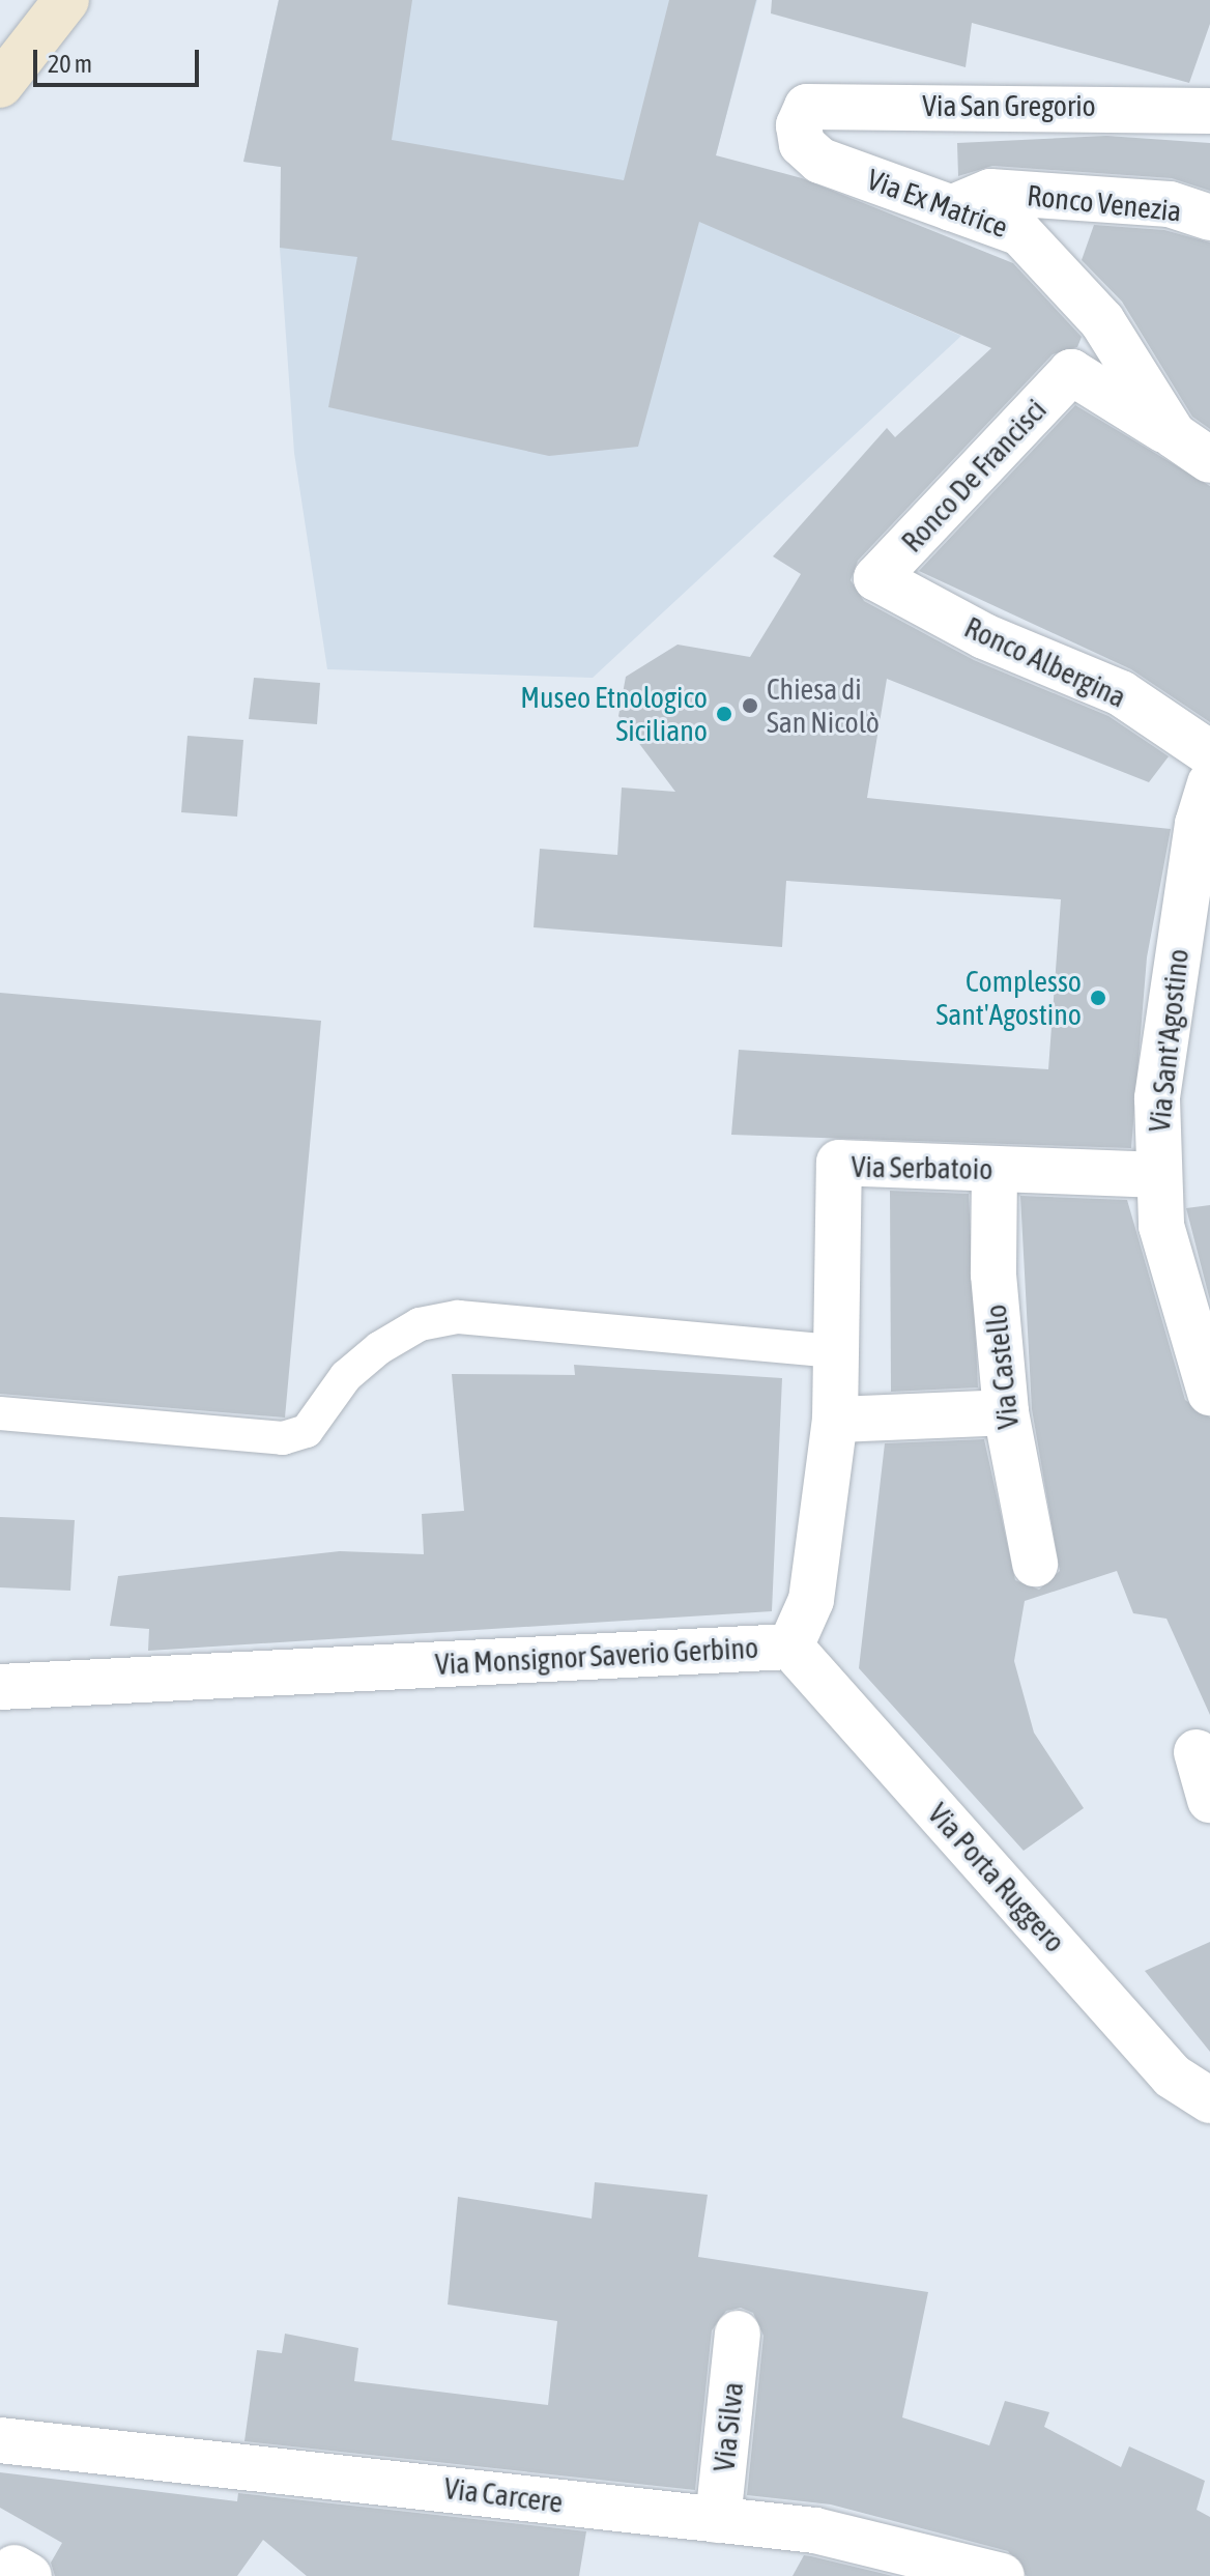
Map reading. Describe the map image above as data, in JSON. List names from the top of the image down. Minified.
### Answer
{"streets":{"street":["Via San Gregorio","Via Ex Matrice","Ronco Venezia","Ronco De Francisci","Ronco Albergina","Via Sant'Agostino","Via Serbatoio","Via Castello","Via Monsignor Saverio Gerbino","Via Porta Ruggero","Via Silva","Via Carcere"]},"crossings":[["Via San Gregorio","Via Ex Matrice"],["Via Ex Matrice","Ronco Venezia"],["Via Ex Matrice","Ronco De Francisci"],["Ronco De Francisci","Ronco Albergina"],["Via Sant'Agostino","Via Serbatoio"],["Via Serbatoio","Via Castello"],["Via Serbatoio","Via Monsignor Saverio Gerbino"],["Via Monsignor Saverio Gerbino","Via Porta Ruggero"],["Via Silva","Via Carcere"]],"places":["Chiesa di San Nicolò","Museo Etnologico Siciliano","Complesso Sant'Agostino"],"scale_bar":"20 m"}
